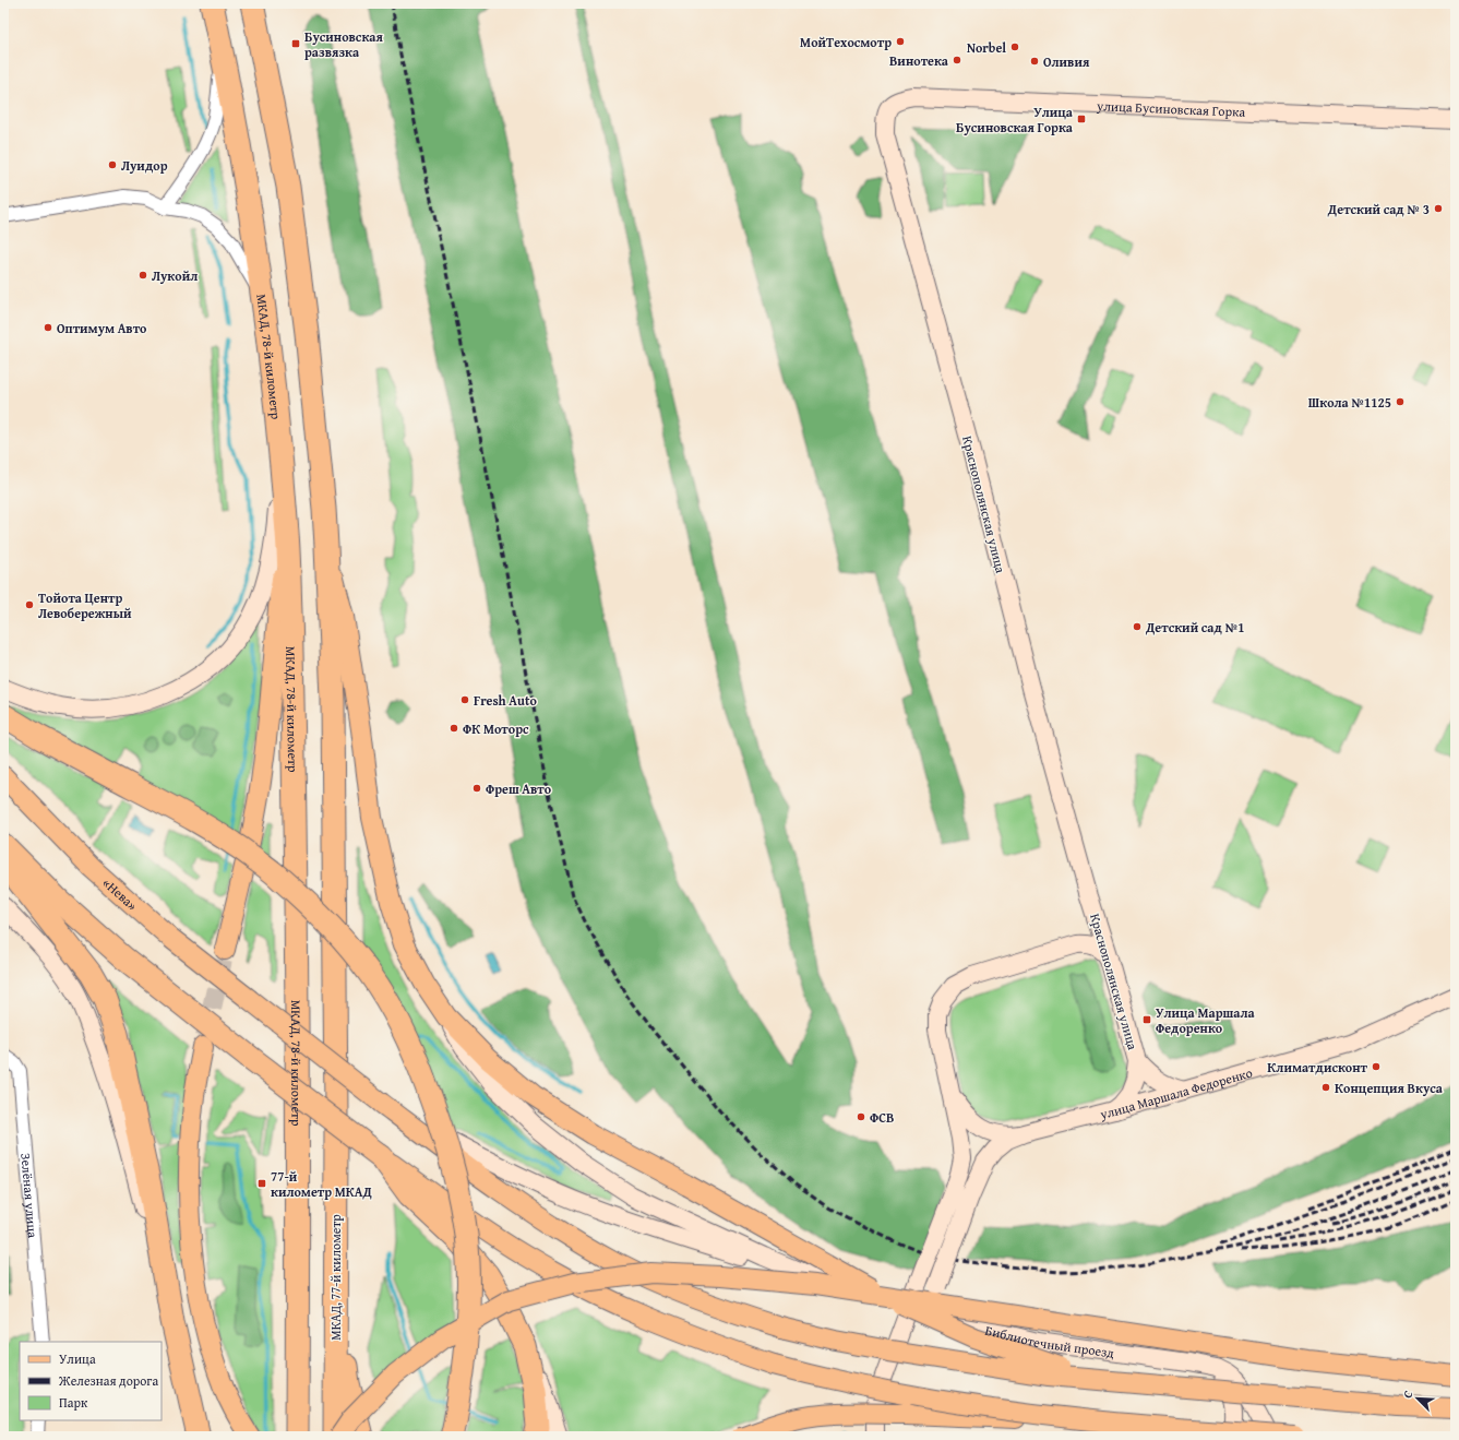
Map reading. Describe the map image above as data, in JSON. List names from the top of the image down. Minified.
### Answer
{"streets":{"highway":["МКАД, 78-й километр","МКАД, 77-й километр"],"main road":["«Нева»"],"street":["улица Бусиновская Горка","Краснополянская улица","улица Маршала Федоренко","Зелёная улица","Библиотечный проезд"]},"crossings":[["улица Бусиновская Горка","Краснополянская улица"],["улица Маршала Федоренко","Библиотечный проезд"]],"places":{"other":["МойТехосмотр","Norbel","Винотека","Оливия","Луидор","Детский сад № 3","Лукойл","Оптимум Авто","Школа №1125","Тойота Центр Левобережный","Детский сад №1","Fresh Auto","ФК Моторс","Фреш Авто","Климатдисконт","Концепция Вкуса","ФСВ"],"transit":["Бусиновская развязка","Улица Бусиновская Горка","Улица Маршала Федоренко","77-й километр МКАД"]},"legend":["Улица","Железная дорога","Парк"],"north":"top left"}
